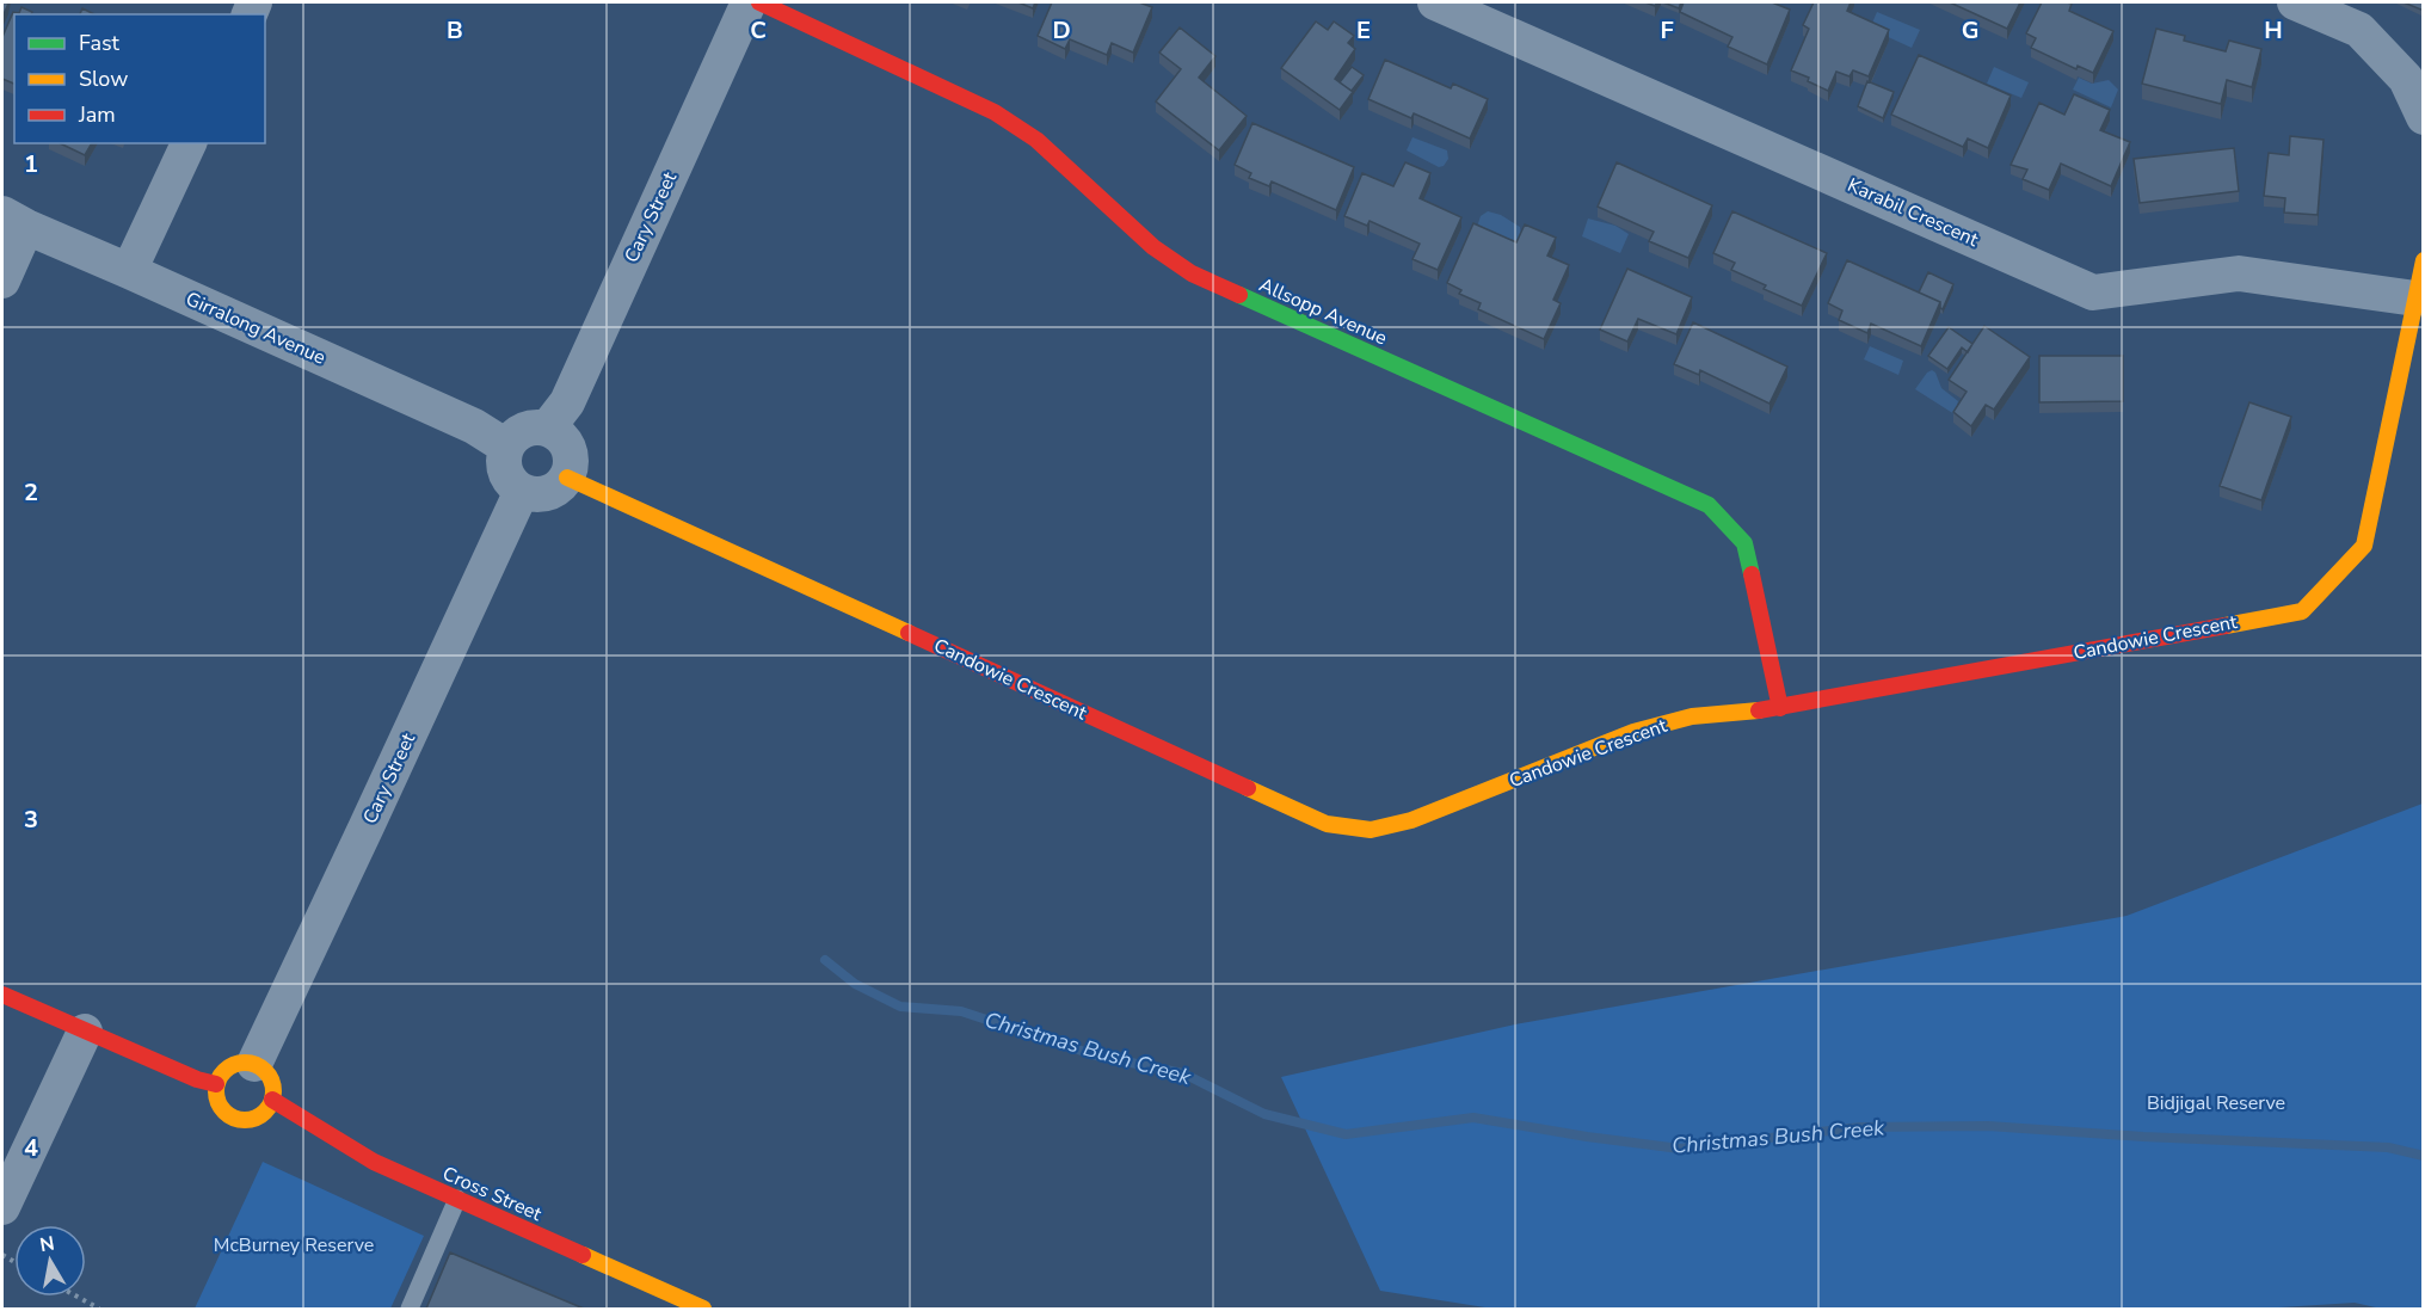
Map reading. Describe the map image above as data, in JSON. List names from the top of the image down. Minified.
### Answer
{"streets":{"street":["Karabil Crescent","Cary Street","Allsopp Avenue","Girralong Avenue","Candowie Crescent","Cross Street"]},"crossings":[["Karabil Crescent","Candowie Crescent"],["Cary Street","Girralong Avenue"],["Cary Street","Candowie Crescent"],["Cary Street","Cross Street"],["Allsopp Avenue","Candowie Crescent"],["Girralong Avenue","Candowie Crescent"]],"water":["Christmas Bush Creek"],"parks":["Bidjigal Reserve","McBurney Reserve"],"legend":["Fast","Slow","Jam"],"north":"top","grid":{"columns":["B","C","D","E","F","G","H"],"rows":["1","2","3","4"]}}
